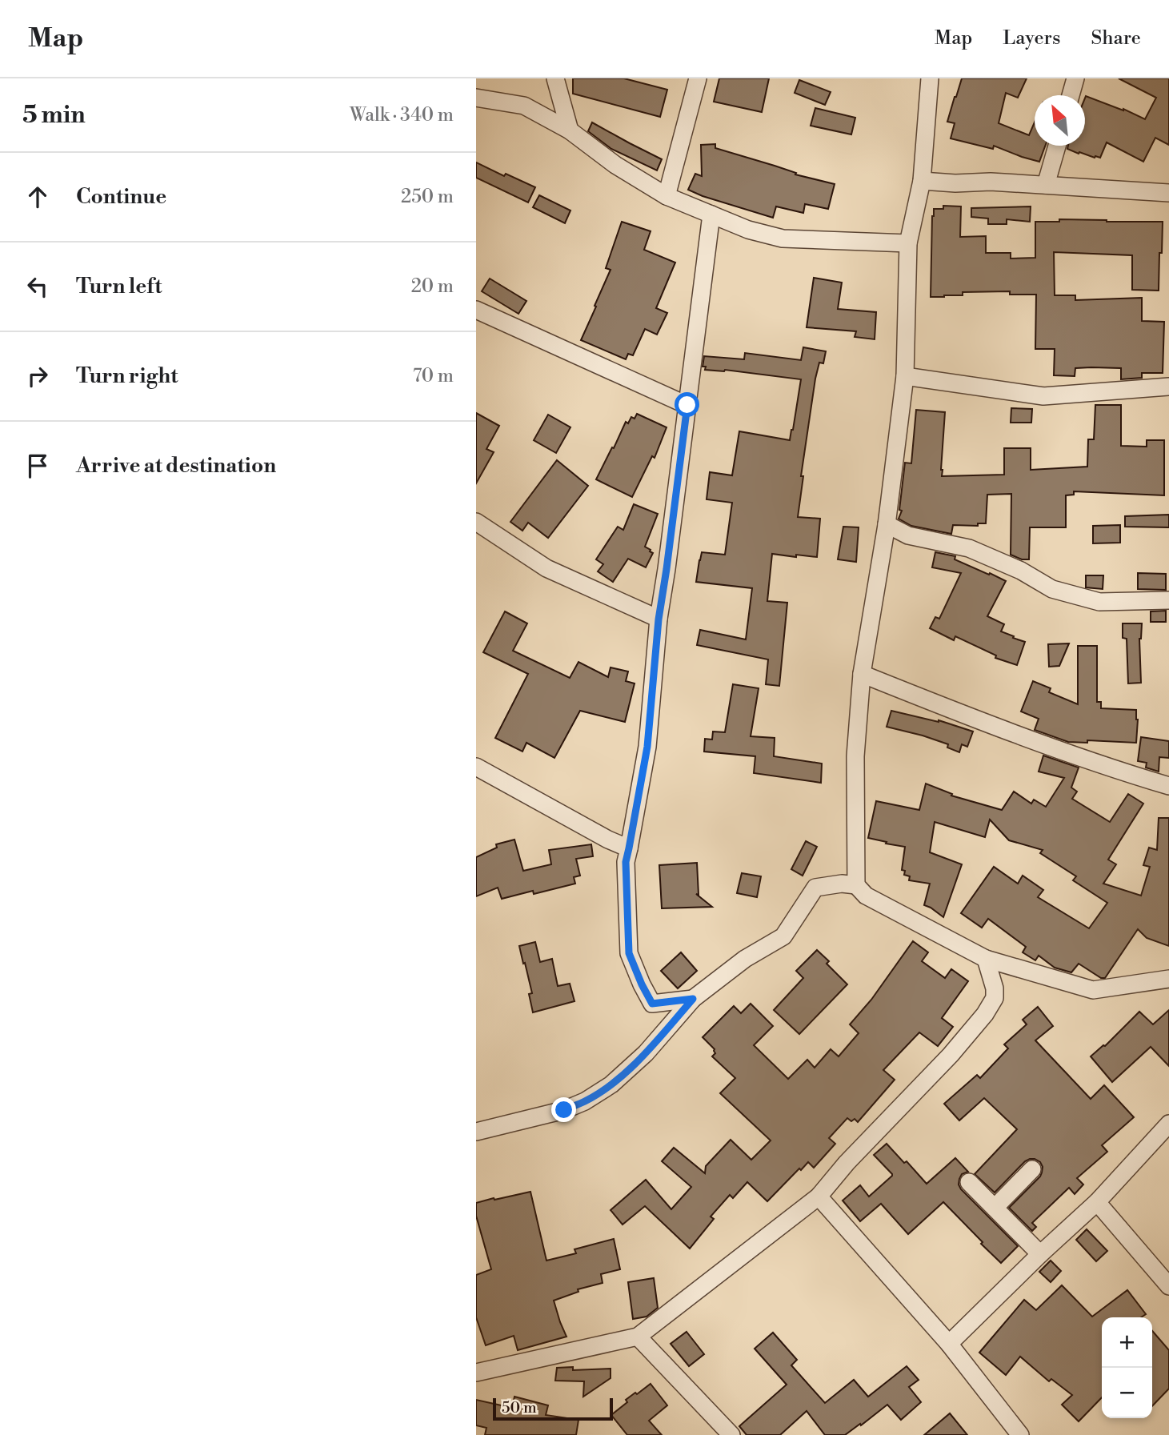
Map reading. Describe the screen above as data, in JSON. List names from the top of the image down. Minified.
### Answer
{"scale_bar":"50 m","north":"top left","page":{"header":"Map","nav":["Map","Layers","Share"],"heading":["5 min","Walk · 340 m"],"list":[["Continue","250 m"],["Turn left","20 m"],["Turn right","70 m"],"Arrive at destination"],"map_buttons":["+","−"],"scale":"50 m"}}
